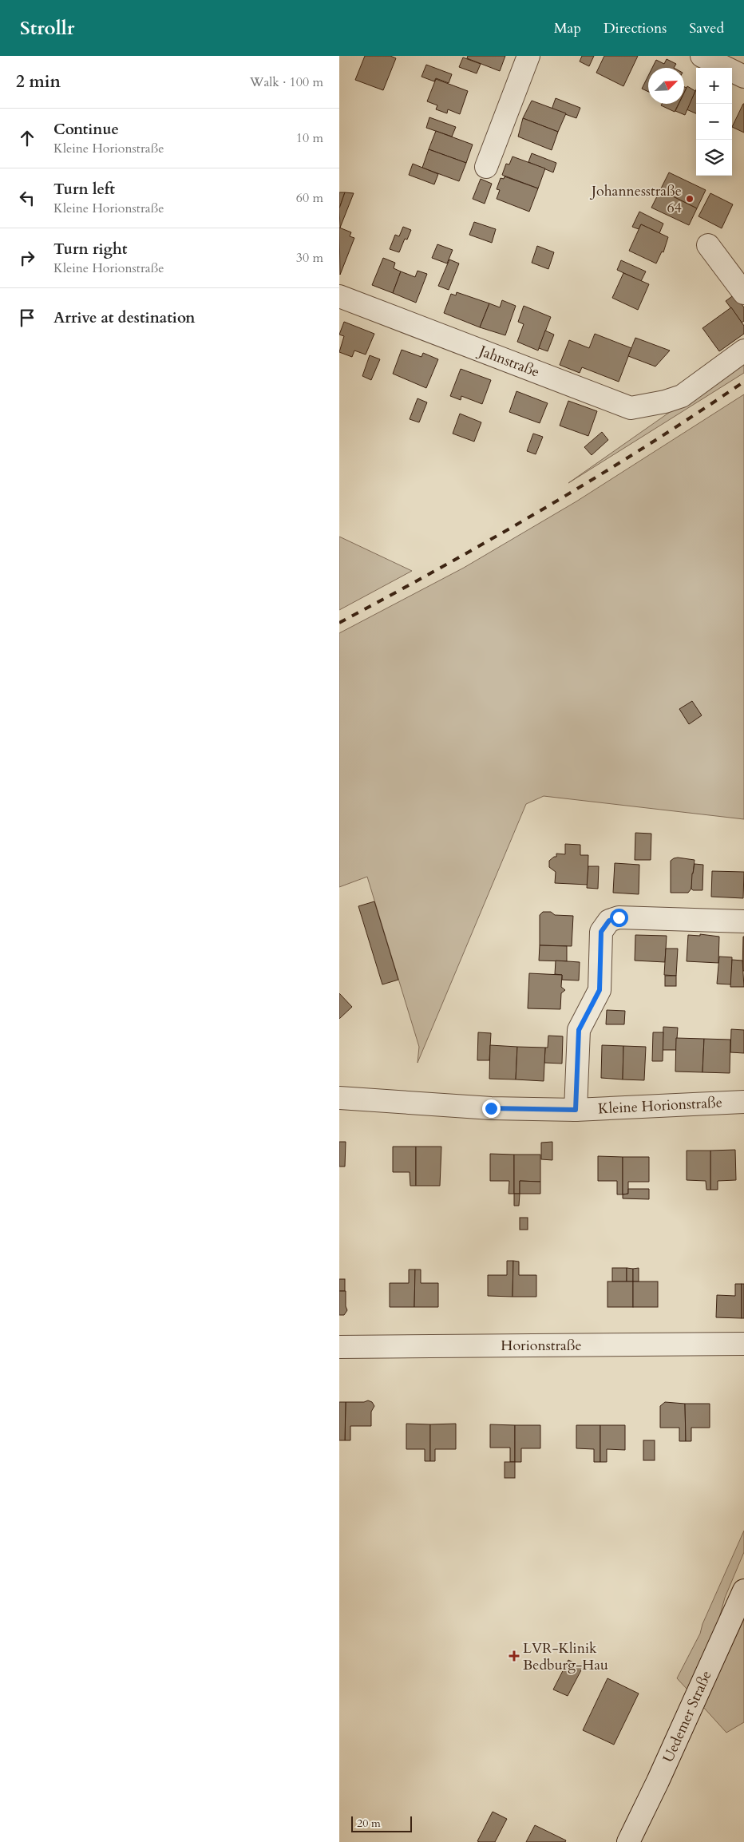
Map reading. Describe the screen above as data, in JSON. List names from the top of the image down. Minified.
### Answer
{"streets":{"street":["Jahnstraße","Kleine Horionstraße","Horionstraße","Uedemer Straße"]},"places":{"other":["Johannesstraße 64"],"health":["LVR-Klinik Bedburg-Hau"]},"scale_bar":"20 m","north":"top right","page":{"header":"Strollr","nav":["Map","Directions","Saved"],"heading":["2 min","Walk · 100 m"],"map_buttons":["+","−"],"list":[["Continue","Kleine Horionstraße","10 m"],["Turn left","Kleine Horionstraße","60 m"],["Turn right","Kleine Horionstraße","30 m"],"Arrive at destination"],"scale":"20 m"}}
